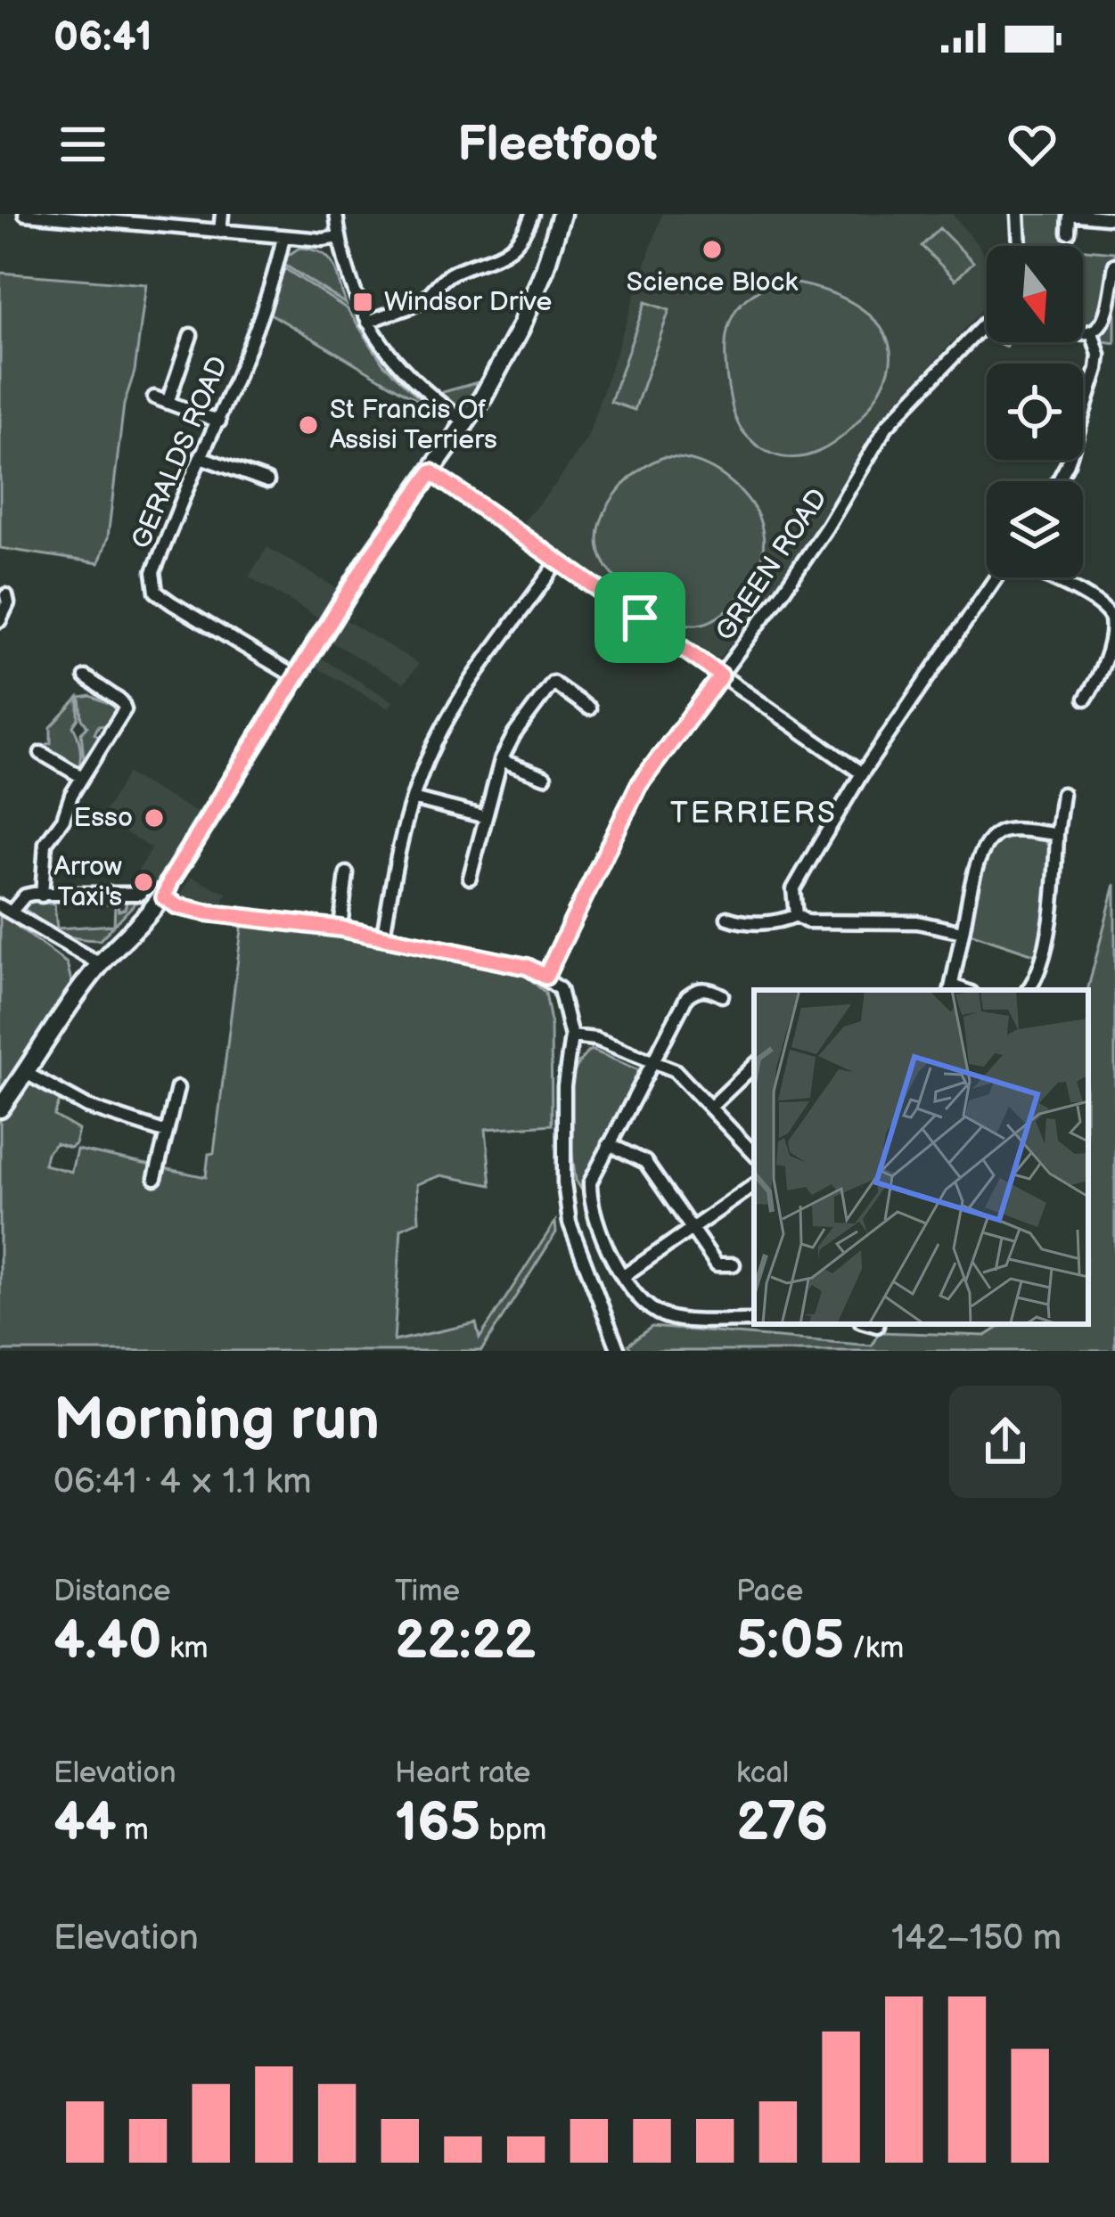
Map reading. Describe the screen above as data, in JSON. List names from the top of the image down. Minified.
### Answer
{"streets":{"street":["GERALDS ROAD","GREEN ROAD"]},"districts":["TERRIERS"],"places":{"other":["Science Block","St Francis Of Assisi Terriers","Esso","Arrow Taxi's"],"transit":["Windsor Drive"]},"north":"bottom","page":{"status":"06:41","header":"Fleetfoot","heading":["Morning run","06:41 · 4 × 1.1 km"],"stats":[["Distance","4.40 km"],["Time","22:22"],["Pace","5:05 /km"],["Elevation","44 m"],["Heart rate","165 bpm"],["kcal","276"]],"chart":["Elevation","142–150 m"]}}
